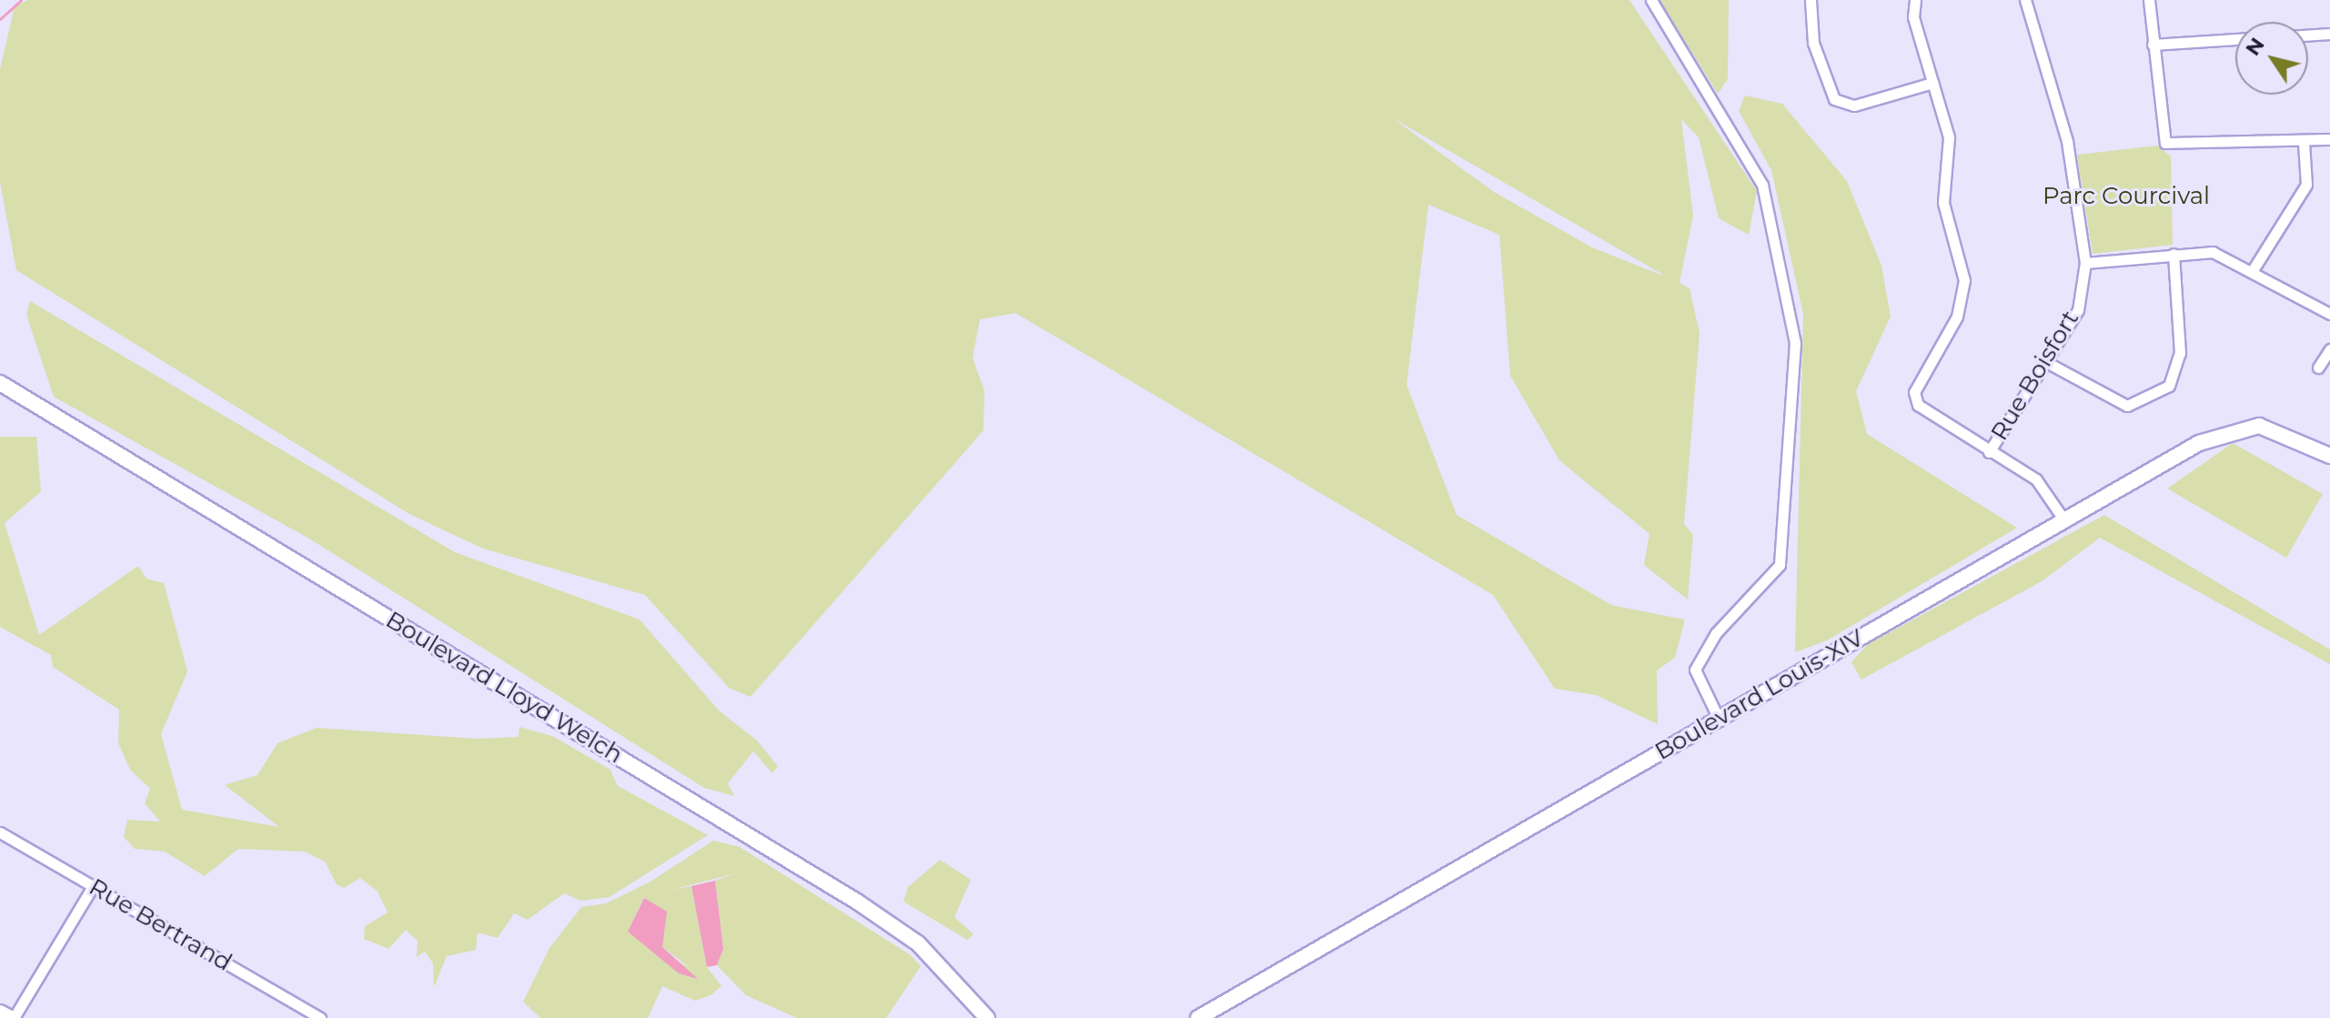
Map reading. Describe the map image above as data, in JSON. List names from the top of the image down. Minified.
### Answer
{"streets":{"main road":["Boulevard Lloyd Welch","Boulevard Louis-XIV"],"street":["Rue Boisfort","Rue Bertrand"]},"parks":["Parc Courcival"],"north":"top left"}
